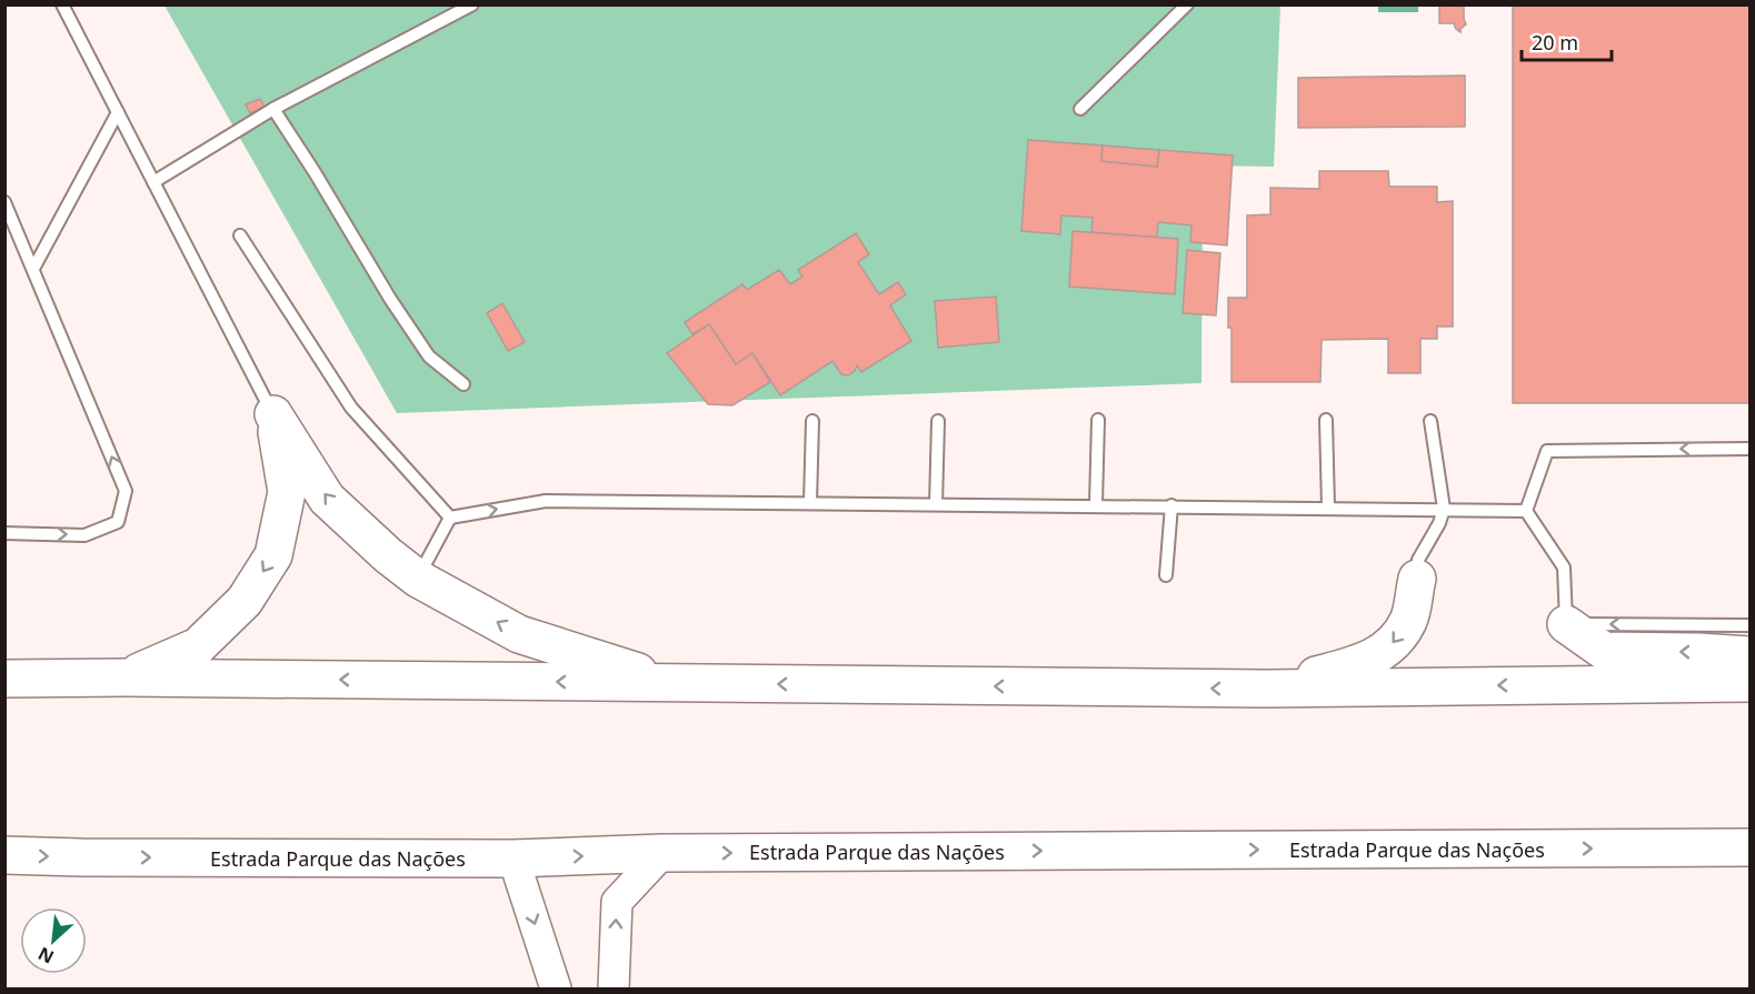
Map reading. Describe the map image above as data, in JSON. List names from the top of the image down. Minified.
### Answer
{"streets":{"highway":["Estrada Parque das Nações"]},"scale_bar":"20 m","north":"bottom left"}
